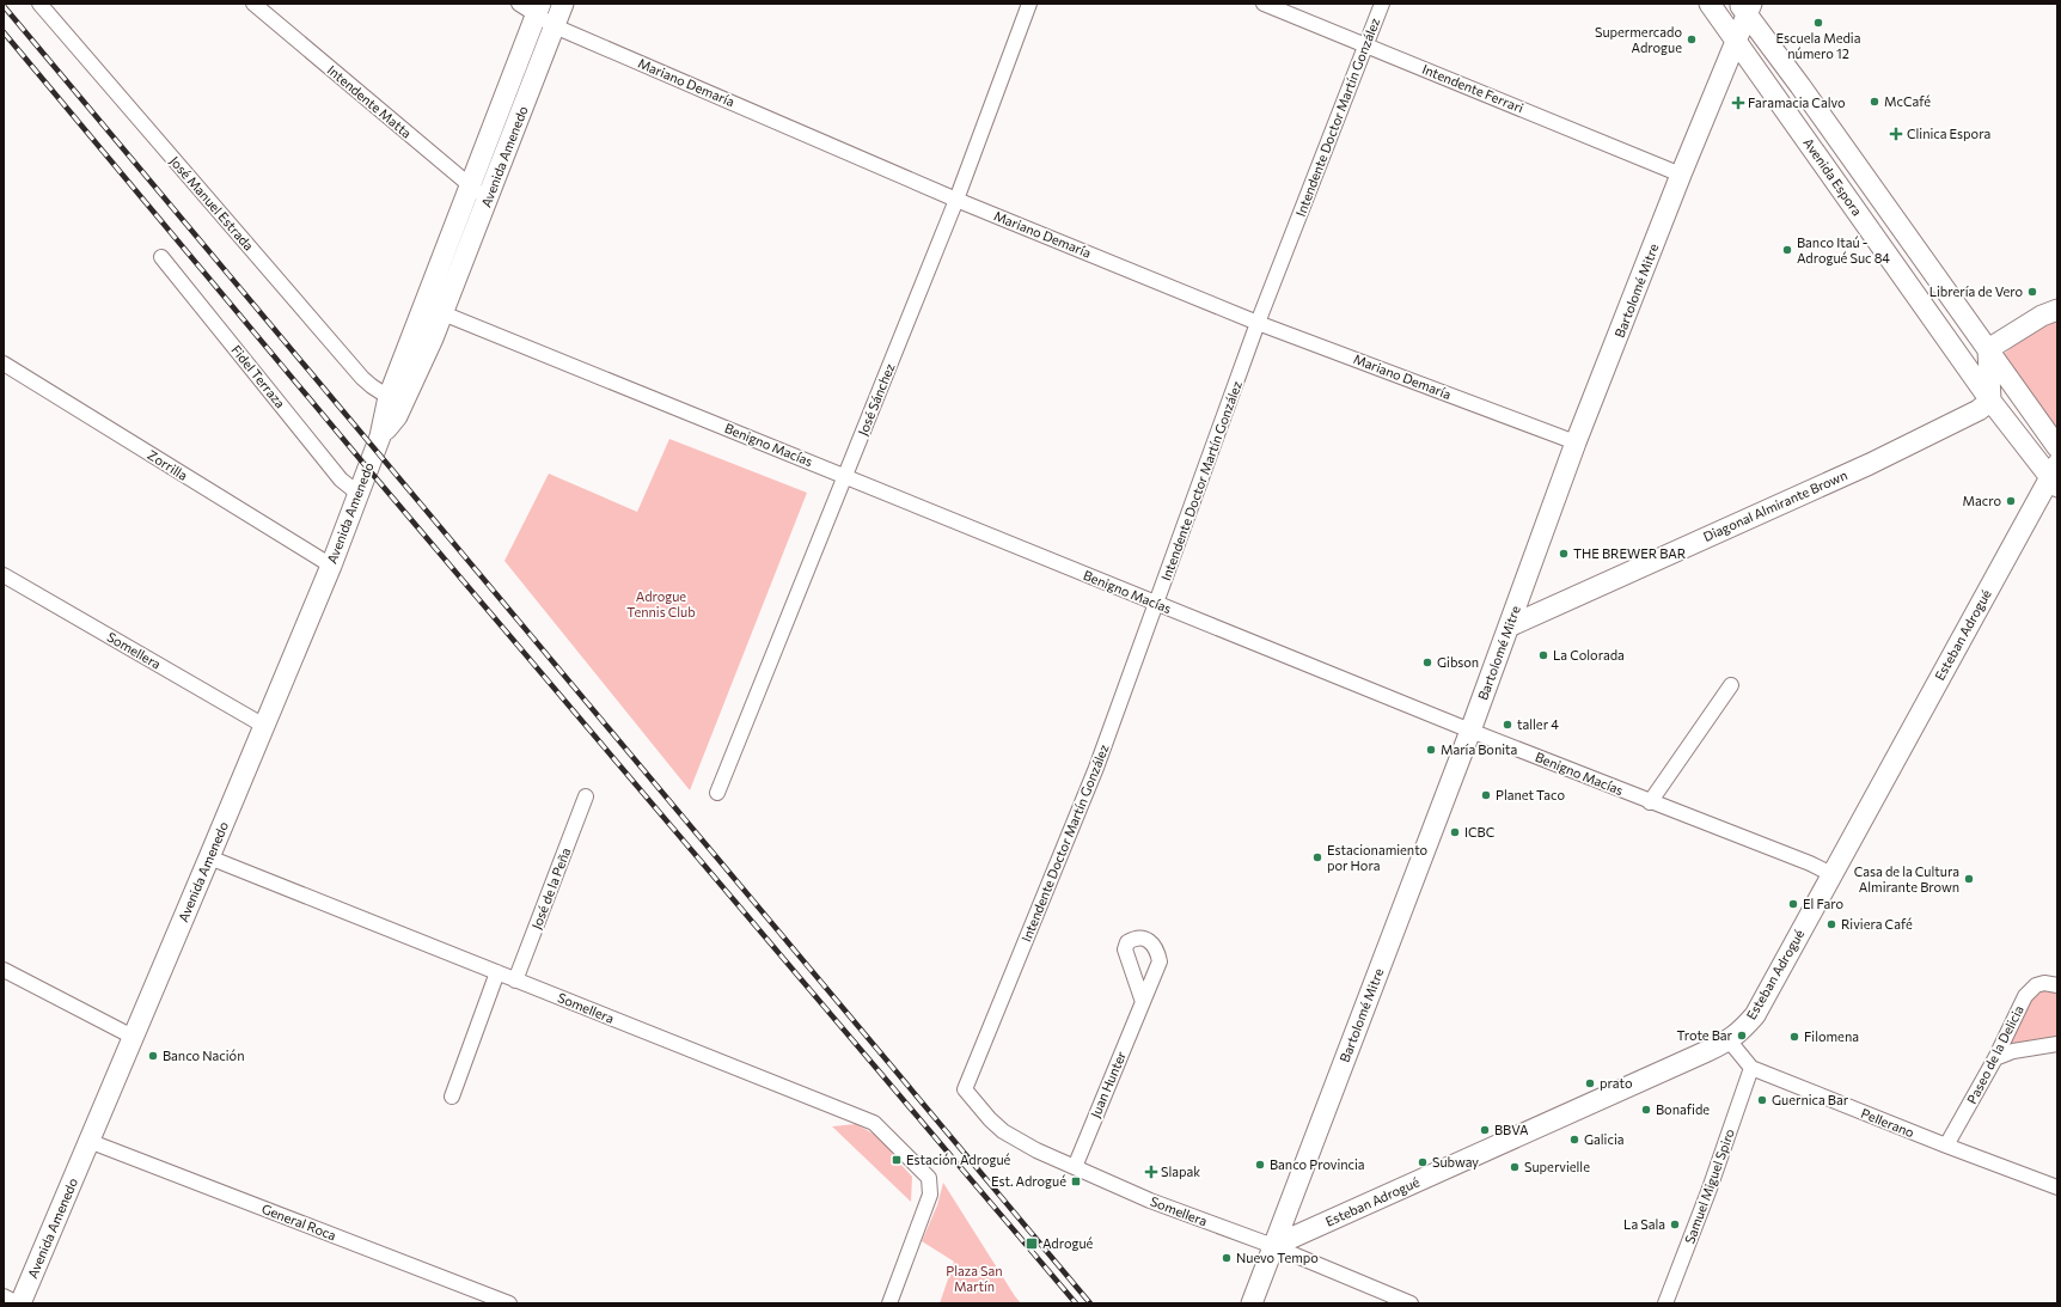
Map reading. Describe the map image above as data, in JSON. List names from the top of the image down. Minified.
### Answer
{"streets":{"street":["Mariano Demaría","Intendente Ferrari","Intendente Matta","Intendente Doctor Martín González","Avenida Amenedo","Avenida Espora","José Manuel Estrada","Bartolomé Mitre","Fidel Terraza","José Sánchez","Benigno Macías","Zorrilla","Diagonal Almirante Brown","Esteban Adrogué","Somellera","José de la Peña","Paseo de la Delicia","Juan Hunter","Pellerano","Samuel Miguel Spiro","General Roca"]},"crossings":[["Mariano Demaría","Intendente Doctor Martín González"],["Mariano Demaría","Avenida Amenedo"],["Mariano Demaría","Bartolomé Mitre"],["Mariano Demaría","José Sánchez"],["Intendente Ferrari","Intendente Doctor Martín González"],["Intendente Ferrari","Bartolomé Mitre"],["Intendente Matta","Avenida Amenedo"],["Intendente Doctor Martín González","Benigno Macías"],["Intendente Doctor Martín González","Somellera"],["Avenida Amenedo","José Manuel Estrada"],["Avenida Amenedo","Fidel Terraza"],["Avenida Amenedo","Benigno Macías"],["Avenida Amenedo","Zorrilla"],["Avenida Amenedo","Somellera"],["Avenida Amenedo","General Roca"],["Avenida Espora","Bartolomé Mitre"],["Avenida Espora","Diagonal Almirante Brown"],["Avenida Espora","Esteban Adrogué"],["Bartolomé Mitre","Benigno Macías"],["Bartolomé Mitre","Diagonal Almirante Brown"],["Bartolomé Mitre","Esteban Adrogué"],["Bartolomé Mitre","Somellera"],["José Sánchez","Benigno Macías"],["Benigno Macías","Esteban Adrogué"],["Esteban Adrogué","Somellera"],["Esteban Adrogué","Pellerano"],["Somellera","José de la Peña"],["Somellera","Juan Hunter"],["Paseo de la Delicia","Pellerano"],["Pellerano","Samuel Miguel Spiro"]],"parks":["Adrogue Tennis Club","Plaza San Martín"],"places":{"other":["Escuela Media número 12","Supermercado Adrogue","McCafé","Banco Itaú - Adrogué Suc 84","Librería de Vero","Macro","THE BREWER BAR","La Colorada","Gibson","taller 4","María Bonita","Planet Taco","ICBC","Estacionamiento por Hora","Casa de la Cultura Almirante Brown","El Faro","Riviera Café","Trote Bar","Filomena","Banco Nación","prato","Guernica Bar","Bonafide","BBVA","Galicia","Subway","Banco Provincia","Supervielle","La Sala","Nuevo Tempo"],"health":["Faramacia Calvo","Clinica Espora","Slapak"],"transit":["Estación Adrogué","Est. Adrogué","Adrogué"]}}
